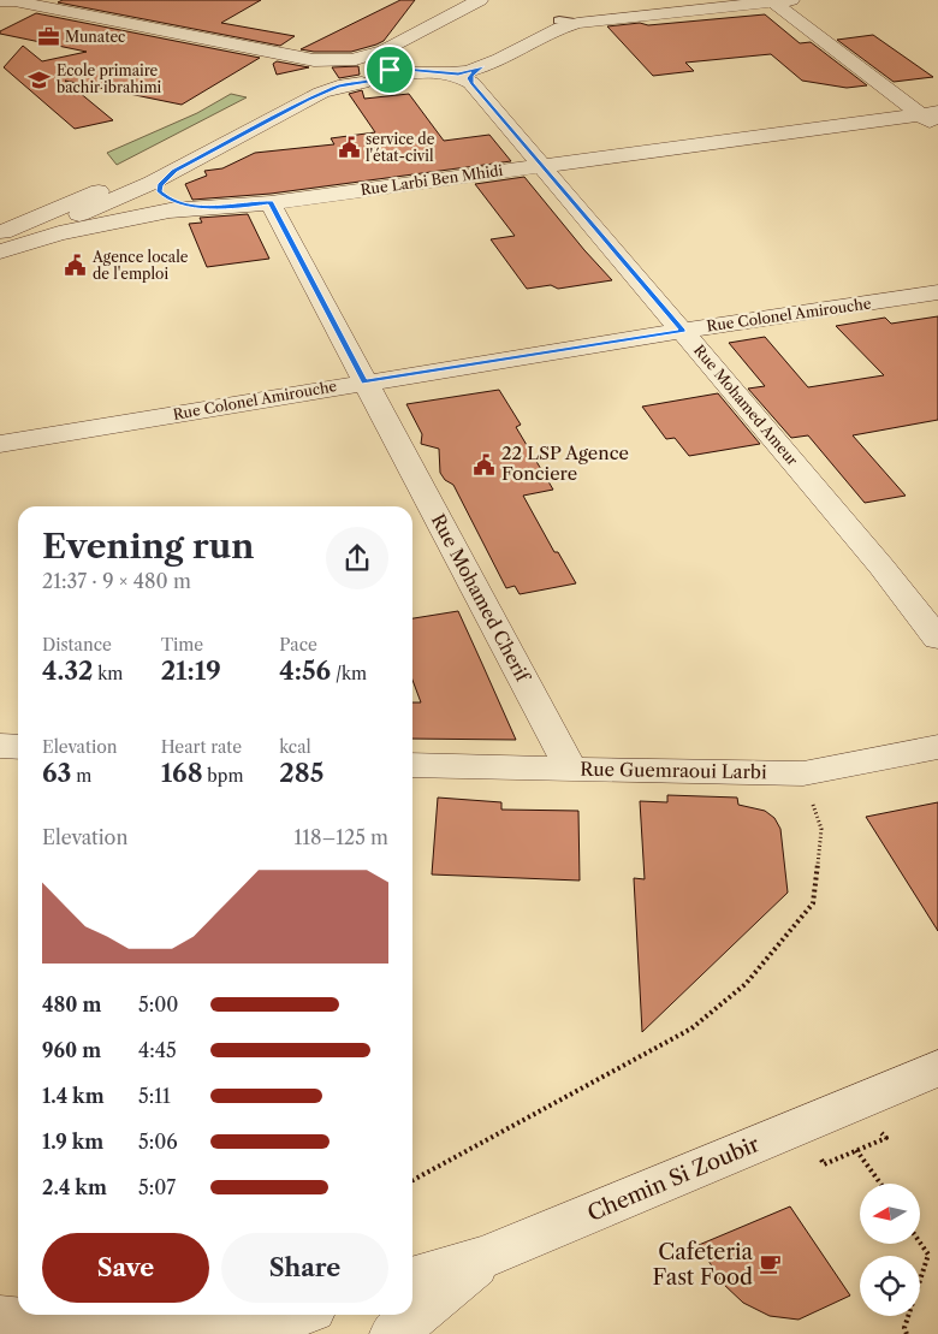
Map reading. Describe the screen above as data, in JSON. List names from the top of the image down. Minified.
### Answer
{"streets":{"street":["Rue Larbi Ben Mhidi","Rue Colonel Amirouche","Rue Mohamed Ameur","Rue Mohamed Cherif","Rue Guemraoui Larbi","Chemin Si Zoubir"]},"crossings":[["Rue Larbi Ben Mhidi","Rue Mohamed Ameur"],["Rue Larbi Ben Mhidi","Rue Mohamed Cherif"],["Rue Colonel Amirouche","Rue Mohamed Ameur"],["Rue Colonel Amirouche","Rue Mohamed Cherif"],["Rue Mohamed Cherif","Rue Guemraoui Larbi"]],"places":{"office":["Munatec"],"school or university":["Ecole primaire bachir ibrahimi"],"public building":["service de l'état-civil","Agence locale de l'emploi","22 LSP Agence Fonciere"],"cafe":["Cafeteria Fast Food"]},"north":"left","page":{"heading":["Evening run","21:37 · 9 × 480 m"],"stats":[["Distance","4.32 km"],["Time","21:19"],["Pace","4:56 /km"],["Elevation","63 m"],["Heart rate","168 bpm"],["kcal","285"]],"chart":["Elevation","118–125 m"],"list":[{"name":"480 m","note":"5:00"},{"name":"960 m","note":"4:45"},{"name":"1.4 km","note":"5:11"},{"name":"1.9 km","note":"5:06"},{"name":"2.4 km","note":"5:07"}],"buttons":["Save","Share"]}}
